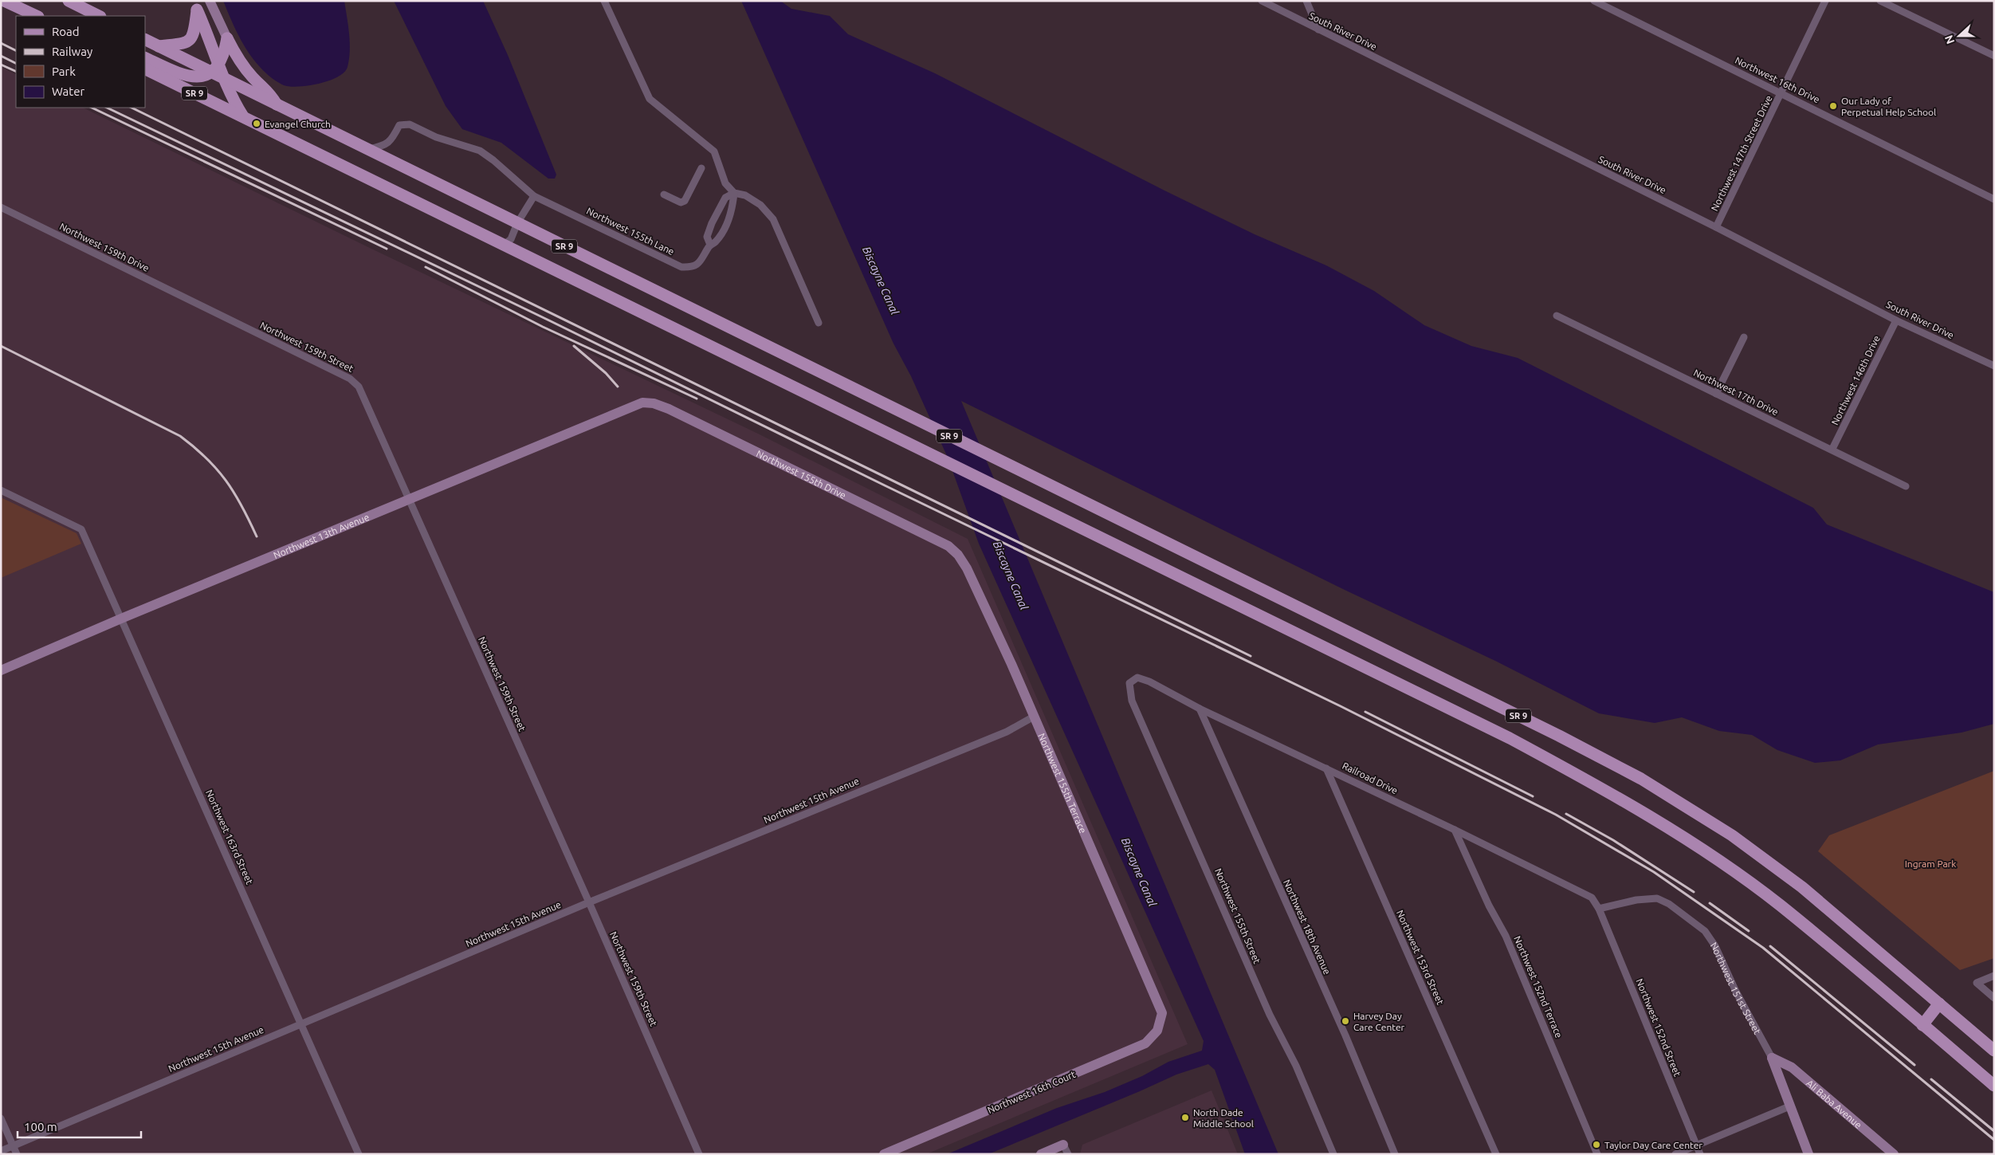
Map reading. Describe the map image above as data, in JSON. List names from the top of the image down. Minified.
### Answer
{"streets":{"main road":["SR 9"],"street":["South River Drive","Northwest 16th Drive","Northwest 147th Street Drive","Northwest 155th Lane","Northwest 159th Drive","Northwest 159th Street","Northwest 146th Drive","Northwest 17th Drive","Northwest 155th Drive","Northwest 13th Avenue","Railroad Drive","Northwest 155th Terrace","Northwest 15th Avenue","Northwest 163rd Street","Northwest 155th Street","Northwest 18th Avenue","Northwest 153rd Street","Northwest 152nd Terrace","Northwest 151st Street","Northwest 152nd Street","Northwest 16th Court","Ali Baba Avenue"]},"crossings":[["South River Drive","Northwest 147th Street Drive"],["South River Drive","Northwest 146th Drive"],["Northwest 16th Drive","Northwest 147th Street Drive"],["SR 9","Northwest 155th Lane"],["Northwest 159th Drive","Northwest 159th Street"],["Northwest 159th Street","Northwest 13th Avenue"],["Northwest 159th Street","Northwest 15th Avenue"],["Northwest 146th Drive","Northwest 17th Drive"],["Northwest 155th Drive","Northwest 13th Avenue"],["Northwest 155th Drive","Northwest 155th Terrace"],["Northwest 13th Avenue","Northwest 163rd Street"],["Railroad Drive","Northwest 155th Street"],["Railroad Drive","Northwest 18th Avenue"],["Railroad Drive","Northwest 153rd Street"],["Railroad Drive","Northwest 152nd Terrace"],["Railroad Drive","Northwest 151st Street"],["Railroad Drive","Northwest 152nd Street"],["Northwest 155th Terrace","Northwest 15th Avenue"],["Northwest 155th Terrace","Northwest 16th Court"],["Northwest 15th Avenue","Northwest 163rd Street"],["Northwest 151st Street","Northwest 152nd Street"],["Northwest 151st Street","Ali Baba Avenue"]],"water":["Biscayne Canal"],"parks":["Ingram Park"],"places":["Our Lady of Perpetual Help School","Evangel Church","Harvey Day Care Center","North Dade Middle School","Taylor Day Care Center"],"legend":["Road","Railway","Park","Water"],"scale_bar":"100 m","north":"left"}
